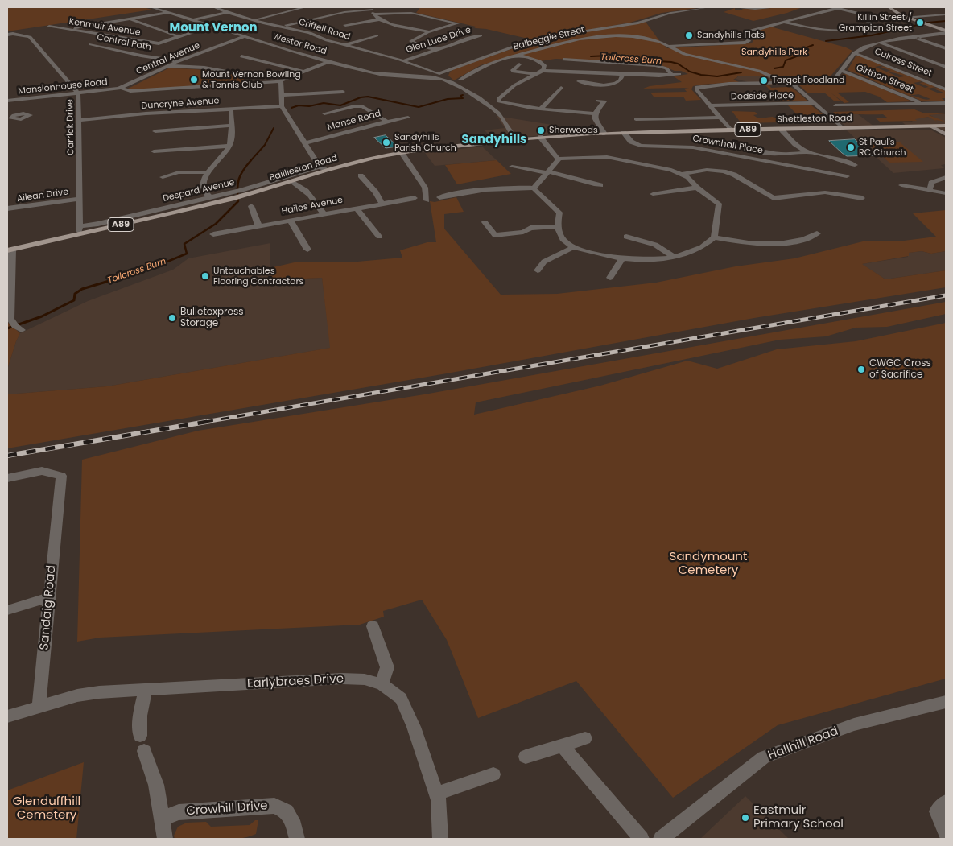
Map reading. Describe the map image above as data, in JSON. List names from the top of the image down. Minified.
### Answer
{"streets":{"main road":["Shettleston Road","A89","Baillieston Road"],"street":["Kenmuir Avenue","Criffell Road","Balbeggie Street","Glen Luce Drive","Central Path","Wester Road","Central Avenue","Culross Street","Girthon Street","Mansionhouse Road","Dodside Place","Duncryne Avenue","Manse Road","Carrick Drive","Crownhall Place","Despard Avenue","Ailean Drive","Hailes Avenue","Sandaig Road","Earlybraes Drive","Hallhill Road","Crowhill Drive"]},"crossings":[["Criffell Road","Glen Luce Drive"],["Criffell Road","Wester Road"],["Central Path","Central Avenue"],["Wester Road","Central Avenue"],["Central Avenue","Mansionhouse Road"],["Mansionhouse Road","Carrick Drive"],["Duncryne Avenue","Carrick Drive"],["Shettleston Road","Crownhall Place"],["Shettleston Road","Baillieston Road"],["Carrick Drive","Baillieston Road"],["Carrick Drive","Despard Avenue"],["Carrick Drive","Ailean Drive"],["Baillieston Road","Despard Avenue"],["Sandaig Road","Earlybraes Drive"]],"districts":["Mount Vernon","Sandyhills"],"water":["Tollcross Burn"],"parks":["Sandyhills Park","Sandymount Cemetery","Glenduffhill Cemetery"],"places":["Killin Street / Grampian Street","Sandyhills Flats","Mount Vernon Bowling & Tennis Club","Target Foodland","Sherwoods","Sandyhills Parish Church","St Paul's RC Church","Untouchables Flooring Contractors","Bulletexpress Storage","CWGC Cross of Sacrifice","Eastmuir Primary School"]}
